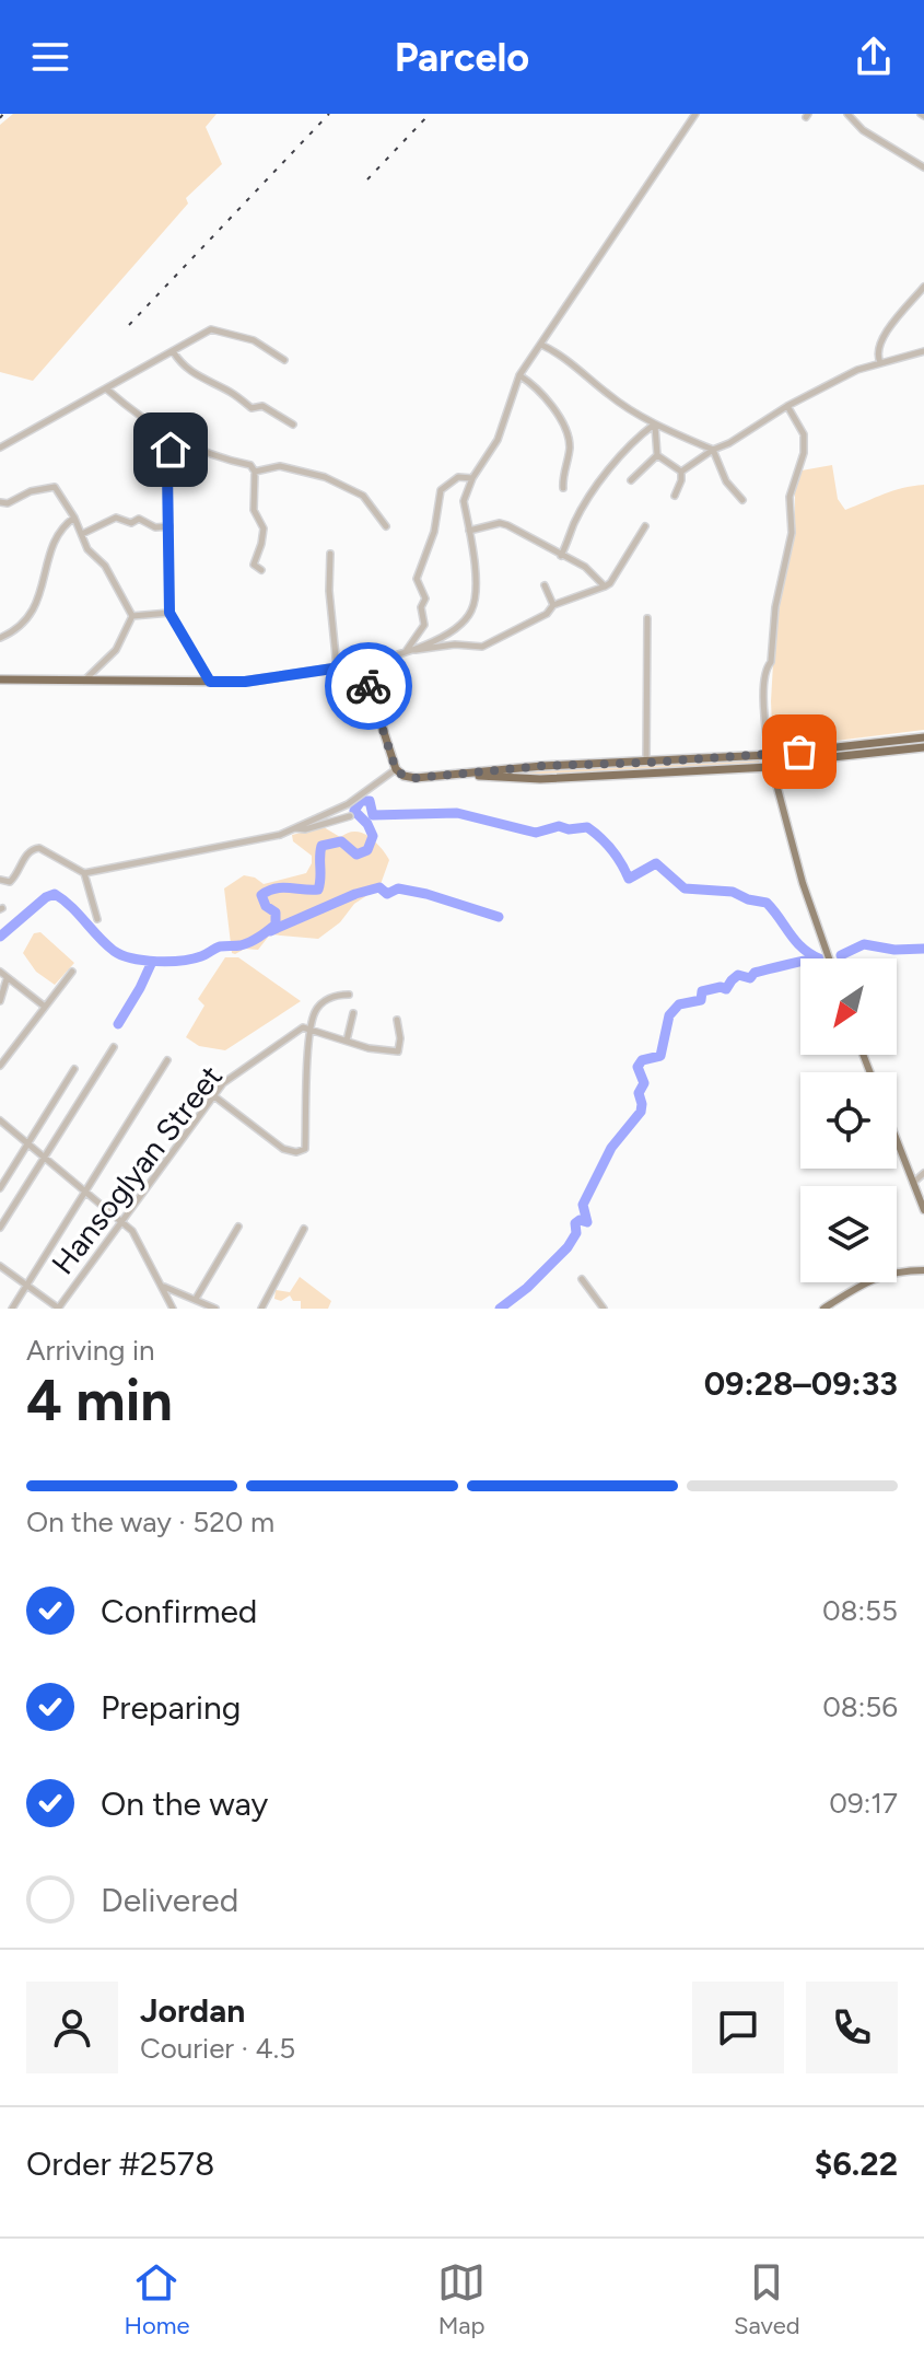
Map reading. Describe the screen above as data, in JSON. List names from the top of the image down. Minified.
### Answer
{"streets":{"street":["Hansoglyan Street"]},"north":"bottom left","page":{"header":"Parcelo","heading":["4 min","Arriving in","09:28–09:33"],"panel":["Jordan","Courier · 4.5","Order #2578","$6.22"],"bar":"On the way · 520 m","list":[["Confirmed","08:55"],["Preparing","08:56"],["On the way","09:17"],"Delivered"],"tabs":["Home","Map","Saved"]}}
